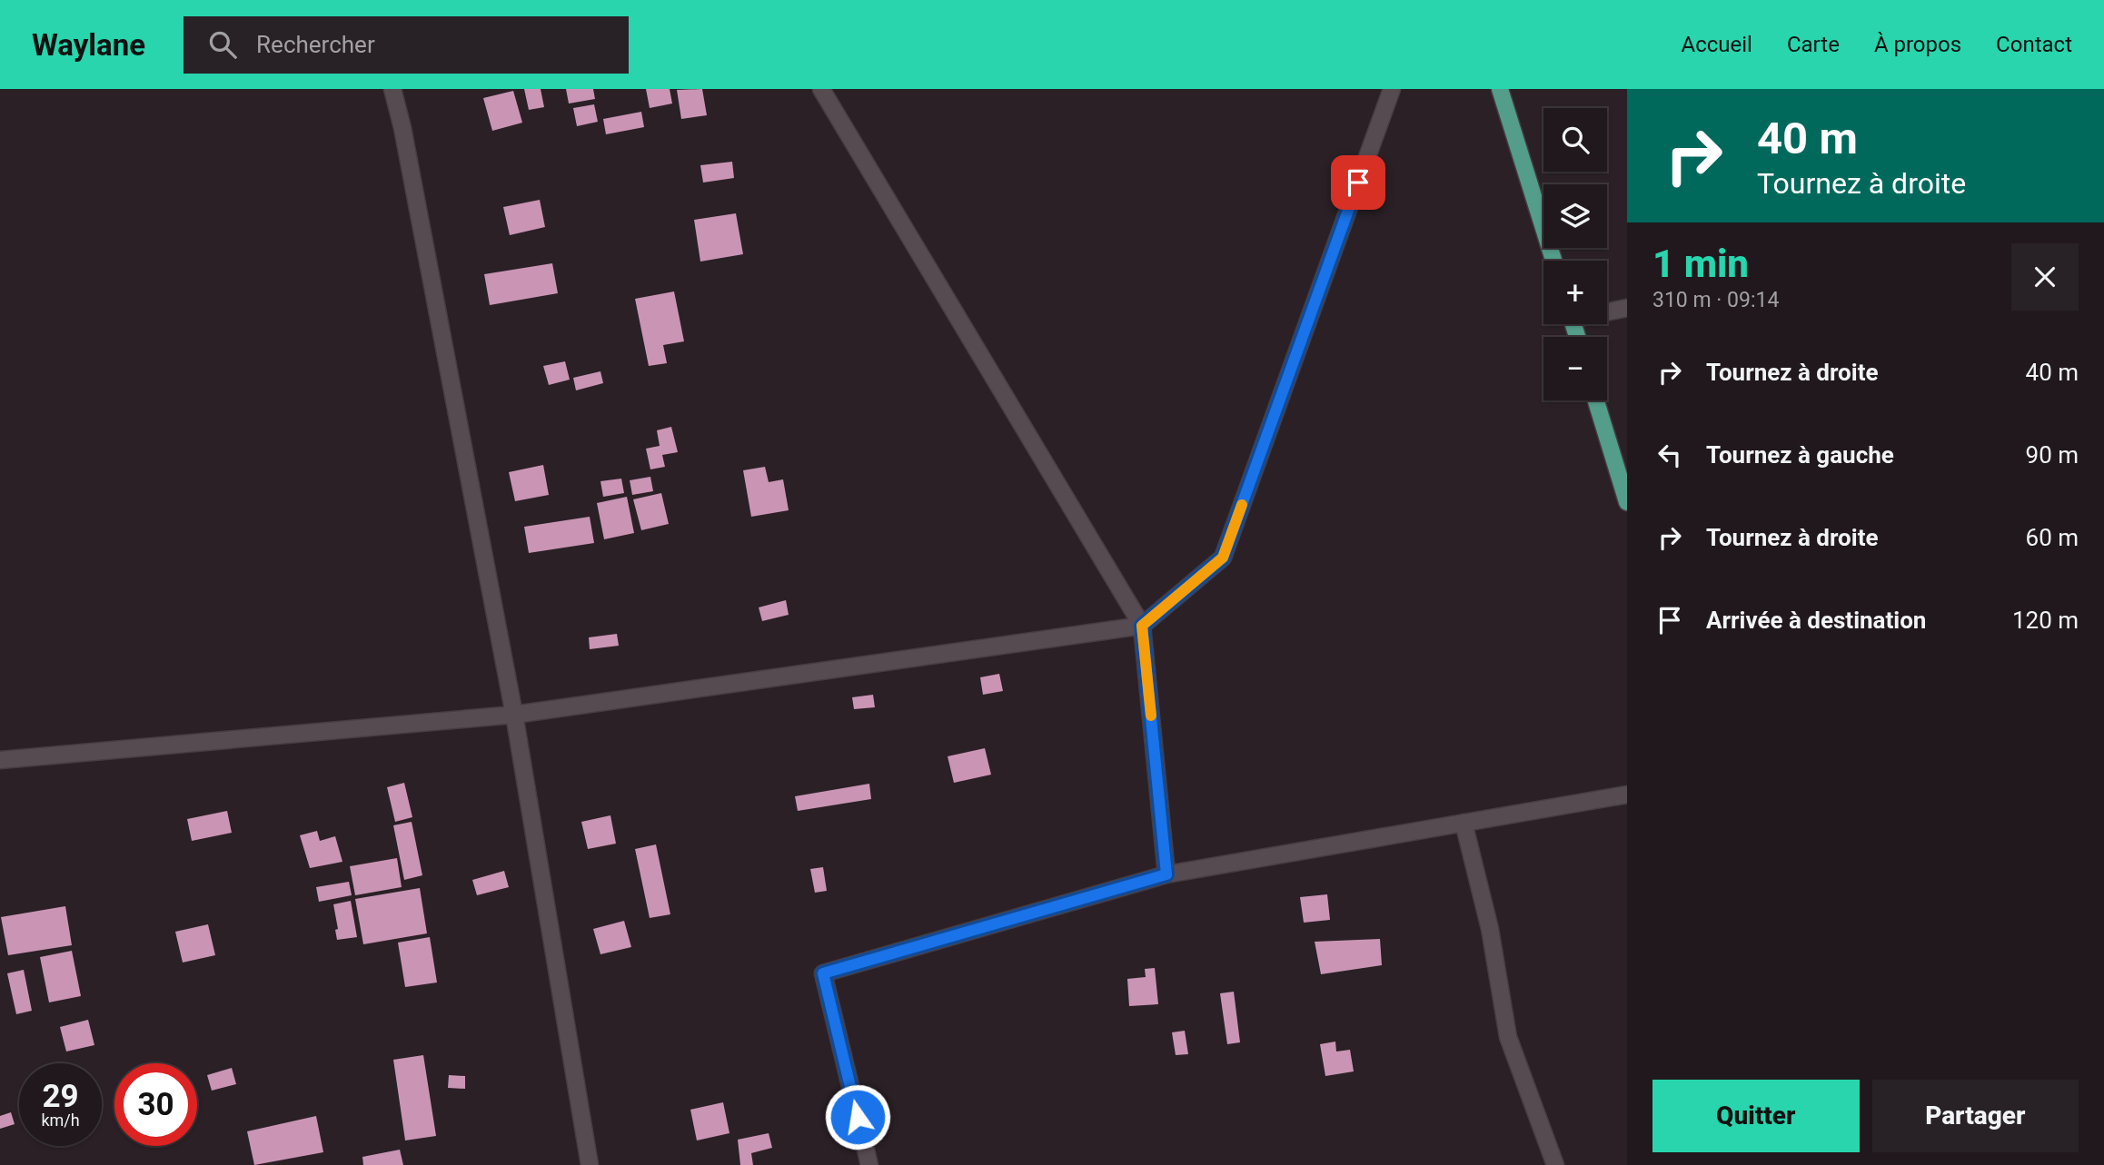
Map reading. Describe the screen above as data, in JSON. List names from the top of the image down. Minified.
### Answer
{"page":{"header":"Waylane","search":"Rechercher","nav":["Accueil","Carte","À propos","Contact"],"turn":["40 m","Tournez à droite"],"map_buttons":["+","−"],"heading":["1 min","310 m · 09:14"],"list":[{"name":"Tournez à droite","value":"40 m"},{"name":"Tournez à gauche","value":"90 m"},{"name":"Tournez à droite","value":"60 m"},{"name":"Arrivée à destination","value":"120 m"}],"speed":"29 km/h","limit":"30","buttons":["Quitter","Partager"]}}
